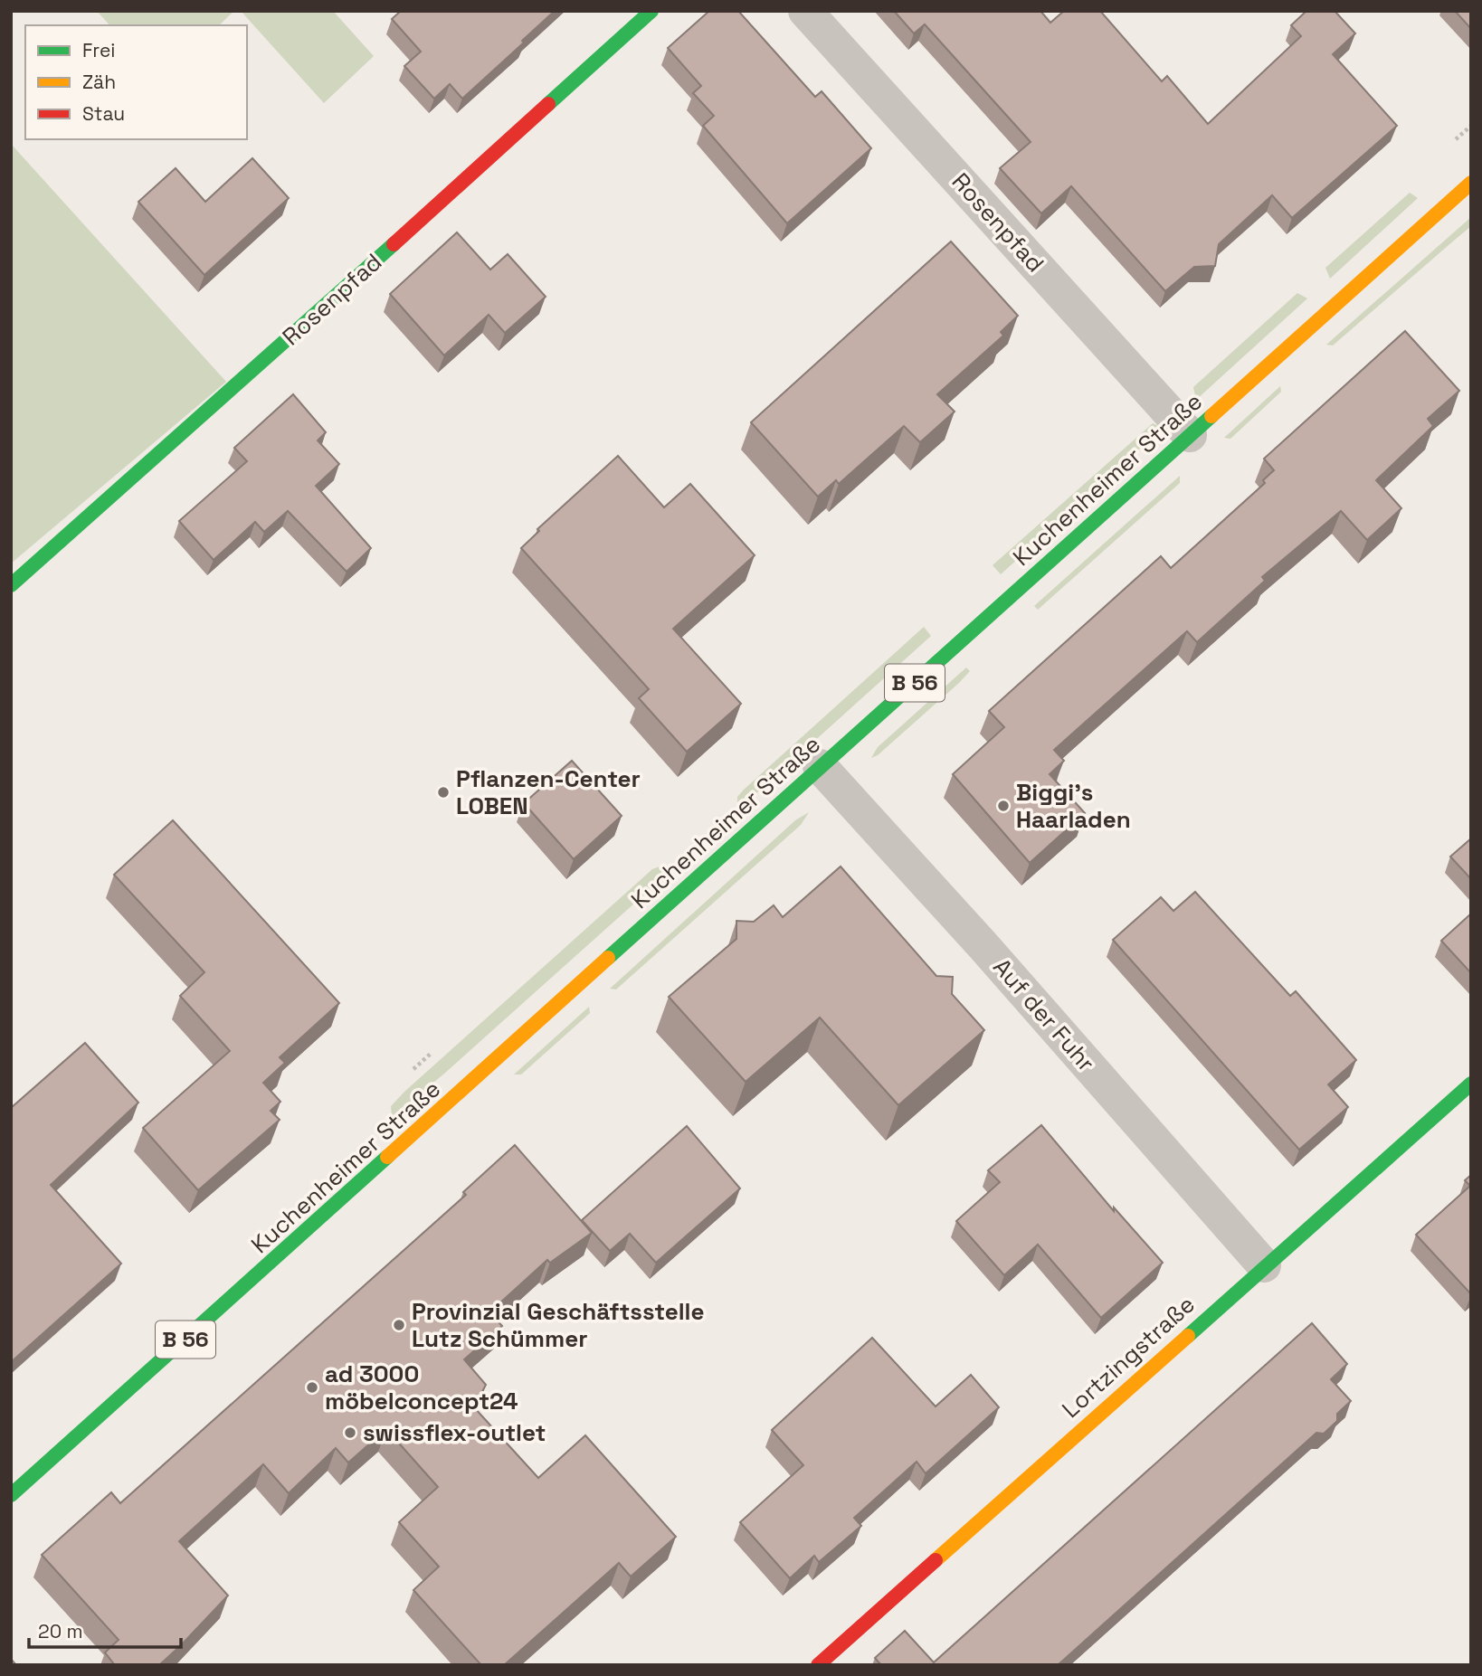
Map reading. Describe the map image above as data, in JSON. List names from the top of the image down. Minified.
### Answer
{"streets":{"main road":["Rosenpfad","Kuchenheimer Straße","B 56","Lortzingstraße"],"street":["Auf der Fuhr"]},"crossings":[["Rosenpfad","Kuchenheimer Straße"],["Kuchenheimer Straße","Auf der Fuhr"],["Auf der Fuhr","Lortzingstraße"]],"places":["Pflanzen-Center LOBEN","Biggi's Haarladen","Provinzial Geschäftsstelle Lutz Schümmer","ad 3000 möbelconcept24","swissflex-outlet"],"legend":["Frei","Zäh","Stau"],"scale_bar":"20 m"}
